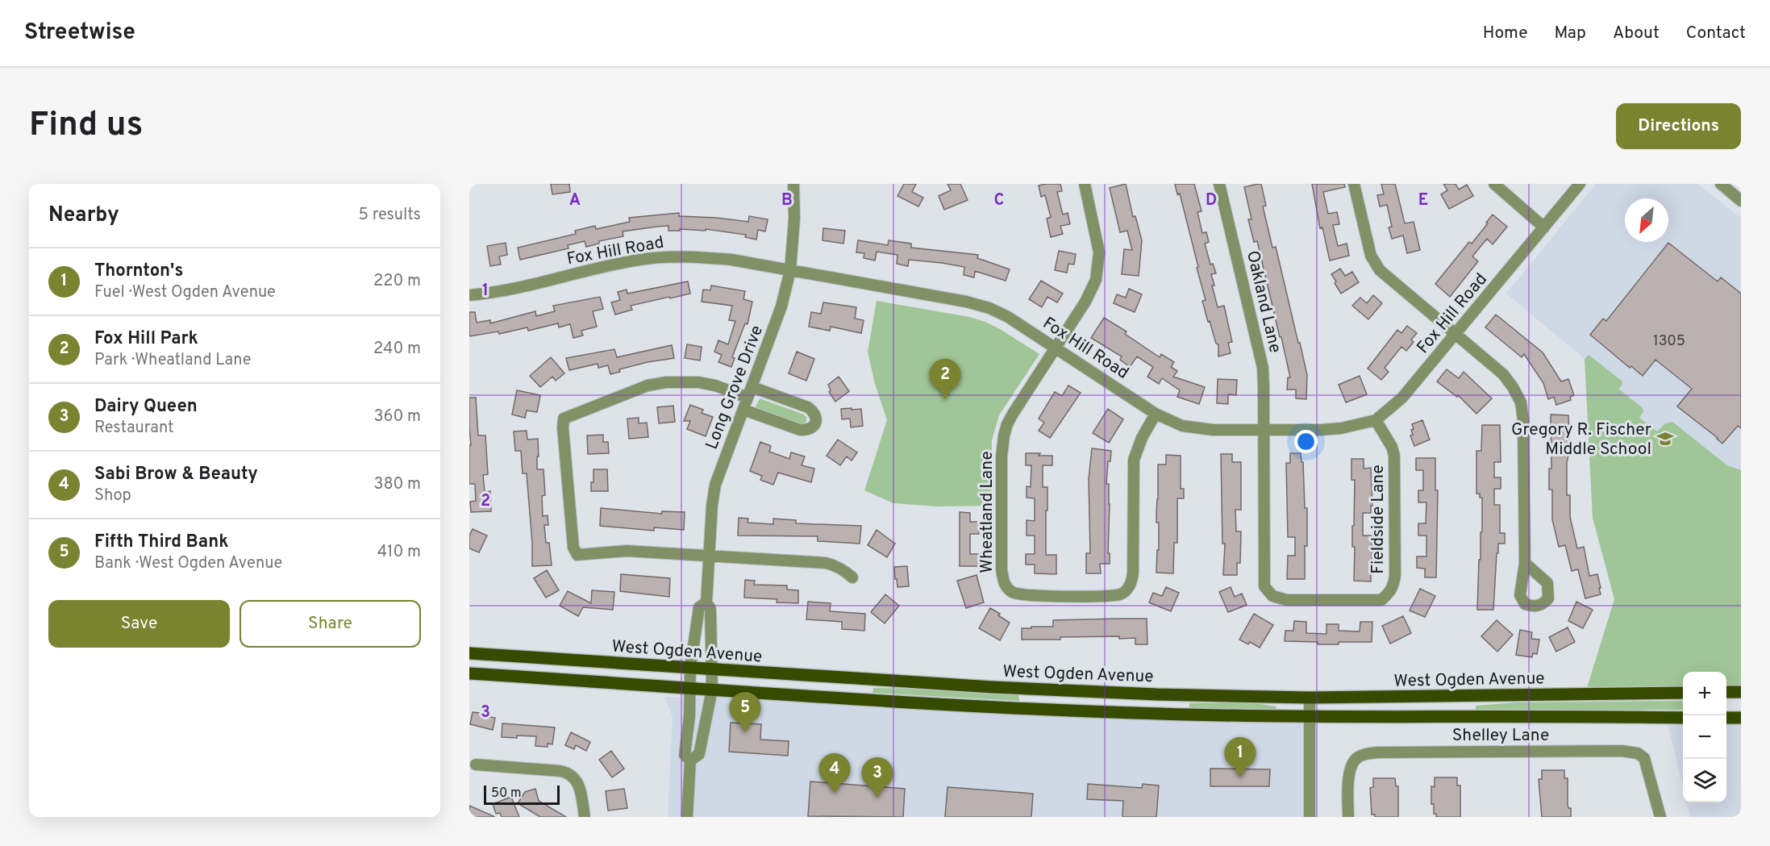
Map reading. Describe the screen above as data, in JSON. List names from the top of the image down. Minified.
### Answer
{"streets":{"main road":["West Ogden Avenue"],"street":["Fox Hill Road","Oakland Lane","Long Grove Drive","Wheatland Lane","Fieldside Lane","Shelley Lane"]},"crossings":[["Fox Hill Road","Oakland Lane"],["Fox Hill Road","Long Grove Drive"],["Fox Hill Road","Wheatland Lane"],["Fox Hill Road","Fieldside Lane"],["Oakland Lane","Fieldside Lane"],["Long Grove Drive","West Ogden Avenue"]],"places":{"school or university":["Gregory R. Fischer Middle School"]},"house_numbers":["1305"],"scale_bar":"50 m","north":"bottom left","page":{"header":"Streetwise","nav":["Home","Map","About","Contact"],"buttons":["Directions",["Save","Share"]],"title":"Find us","heading":["Nearby","5 results"],"list":[{"mark":"1","name":"Thornton's","note":"Fuel · West Ogden Avenue","value":"220 m"},{"mark":"2","name":"Fox Hill Park","note":"Park · Wheatland Lane","value":"240 m"},{"mark":"3","name":"Dairy Queen","note":"Restaurant","value":"360 m"},{"mark":"4","name":"Sabi Brow & Beauty","note":"Shop","value":"380 m"},{"mark":"5","name":"Fifth Third Bank","note":"Bank · West Ogden Avenue","value":"410 m"}],"pins":["2","5","1","4","3"],"map_buttons":["+","−"],"scale":"50 m"},"grid":{"columns":["A","B","C","D","E"],"rows":["1","2","3"]}}
